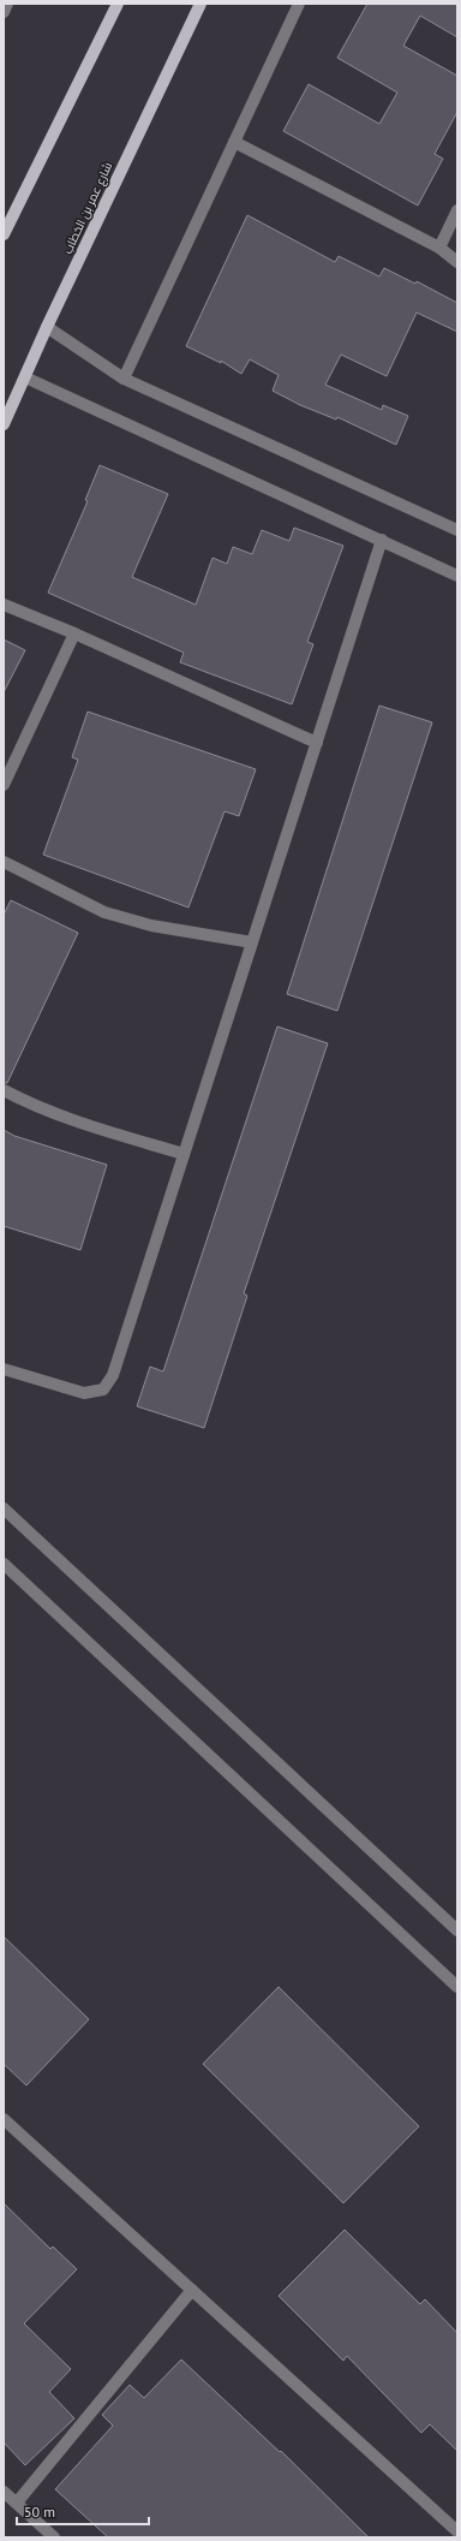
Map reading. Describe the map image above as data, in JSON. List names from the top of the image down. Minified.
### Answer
{"streets":{"main road":["شارع عمر بن الخطاب"]},"scale_bar":"50 m"}
